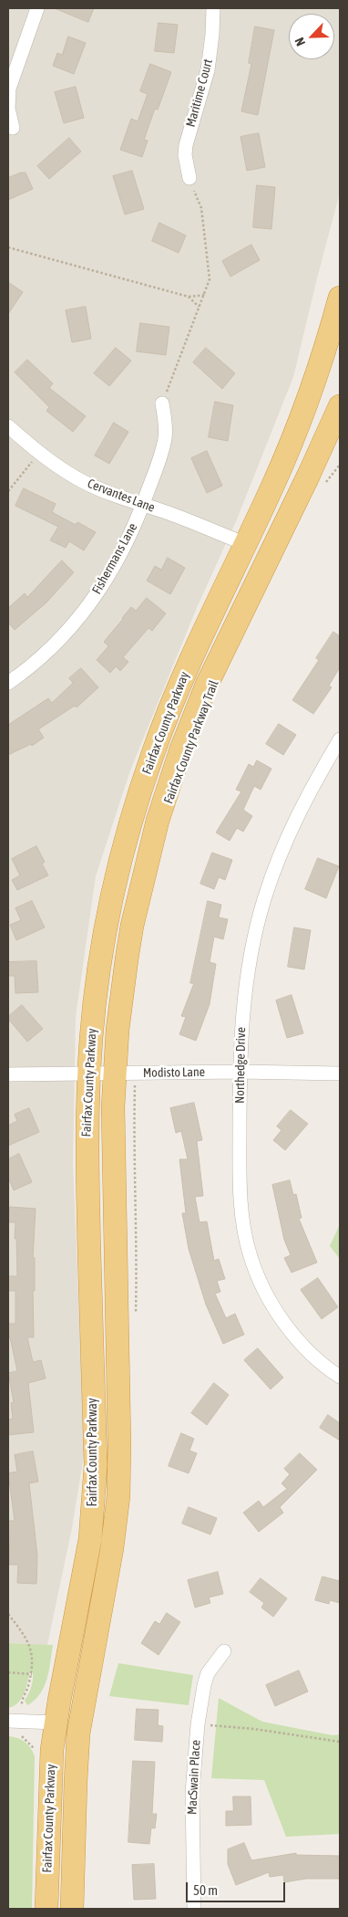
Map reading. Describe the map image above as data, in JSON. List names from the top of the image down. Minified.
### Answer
{"streets":{"highway":["Fairfax County Parkway"],"street":["Maritime Court","Cervantes Lane","Fishermans Lane","Northedge Drive","Modisto Lane","MacSwain Place"]},"crossings":[["Cervantes Lane","Fishermans Lane"],["Cervantes Lane","Fairfax County Parkway"],["Fairfax County Parkway","Modisto Lane"],["Northedge Drive","Modisto Lane"]],"scale_bar":"50 m","north":"bottom left"}
